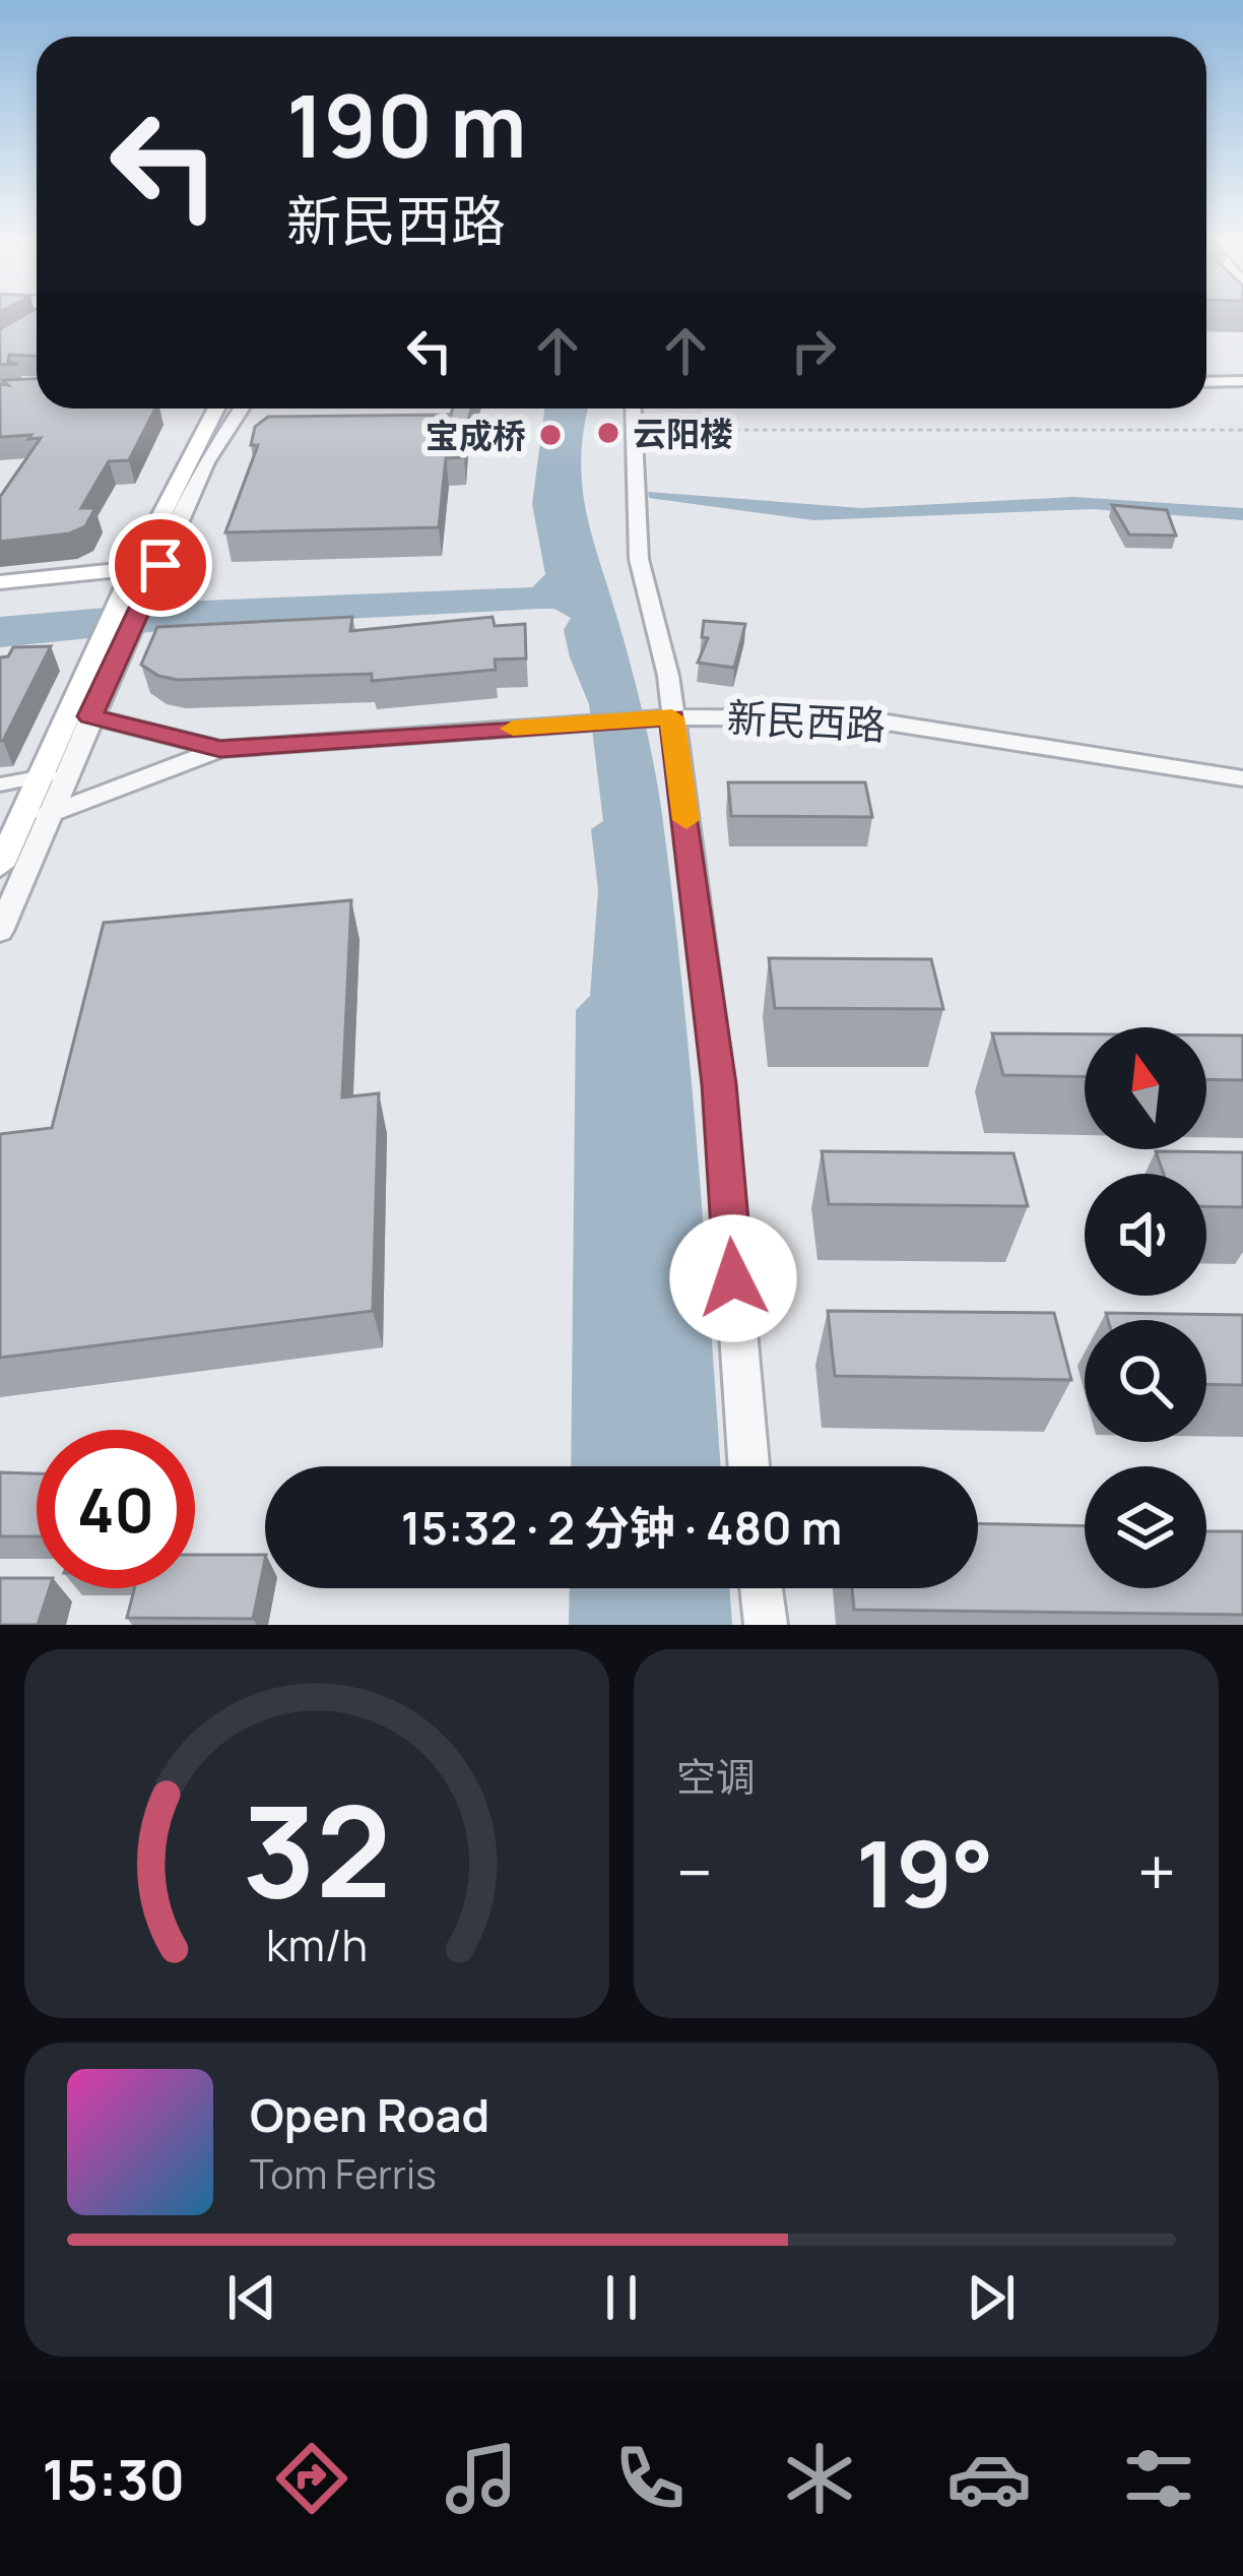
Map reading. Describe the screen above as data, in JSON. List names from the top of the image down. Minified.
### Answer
{"streets":{"street":["新民西路"]},"places":["云阳楼","宝成桥"],"north":"top","page":{"turn":["190 m","新民西路"],"limit":"40","trip":"15:32 · 2 分钟 · 480 m","tile":"空调","heat":["−","19°","+"],"song":["Open Road","Tom Ferris"],"tabs":"15:30","gauge":["32","km/h"]}}
